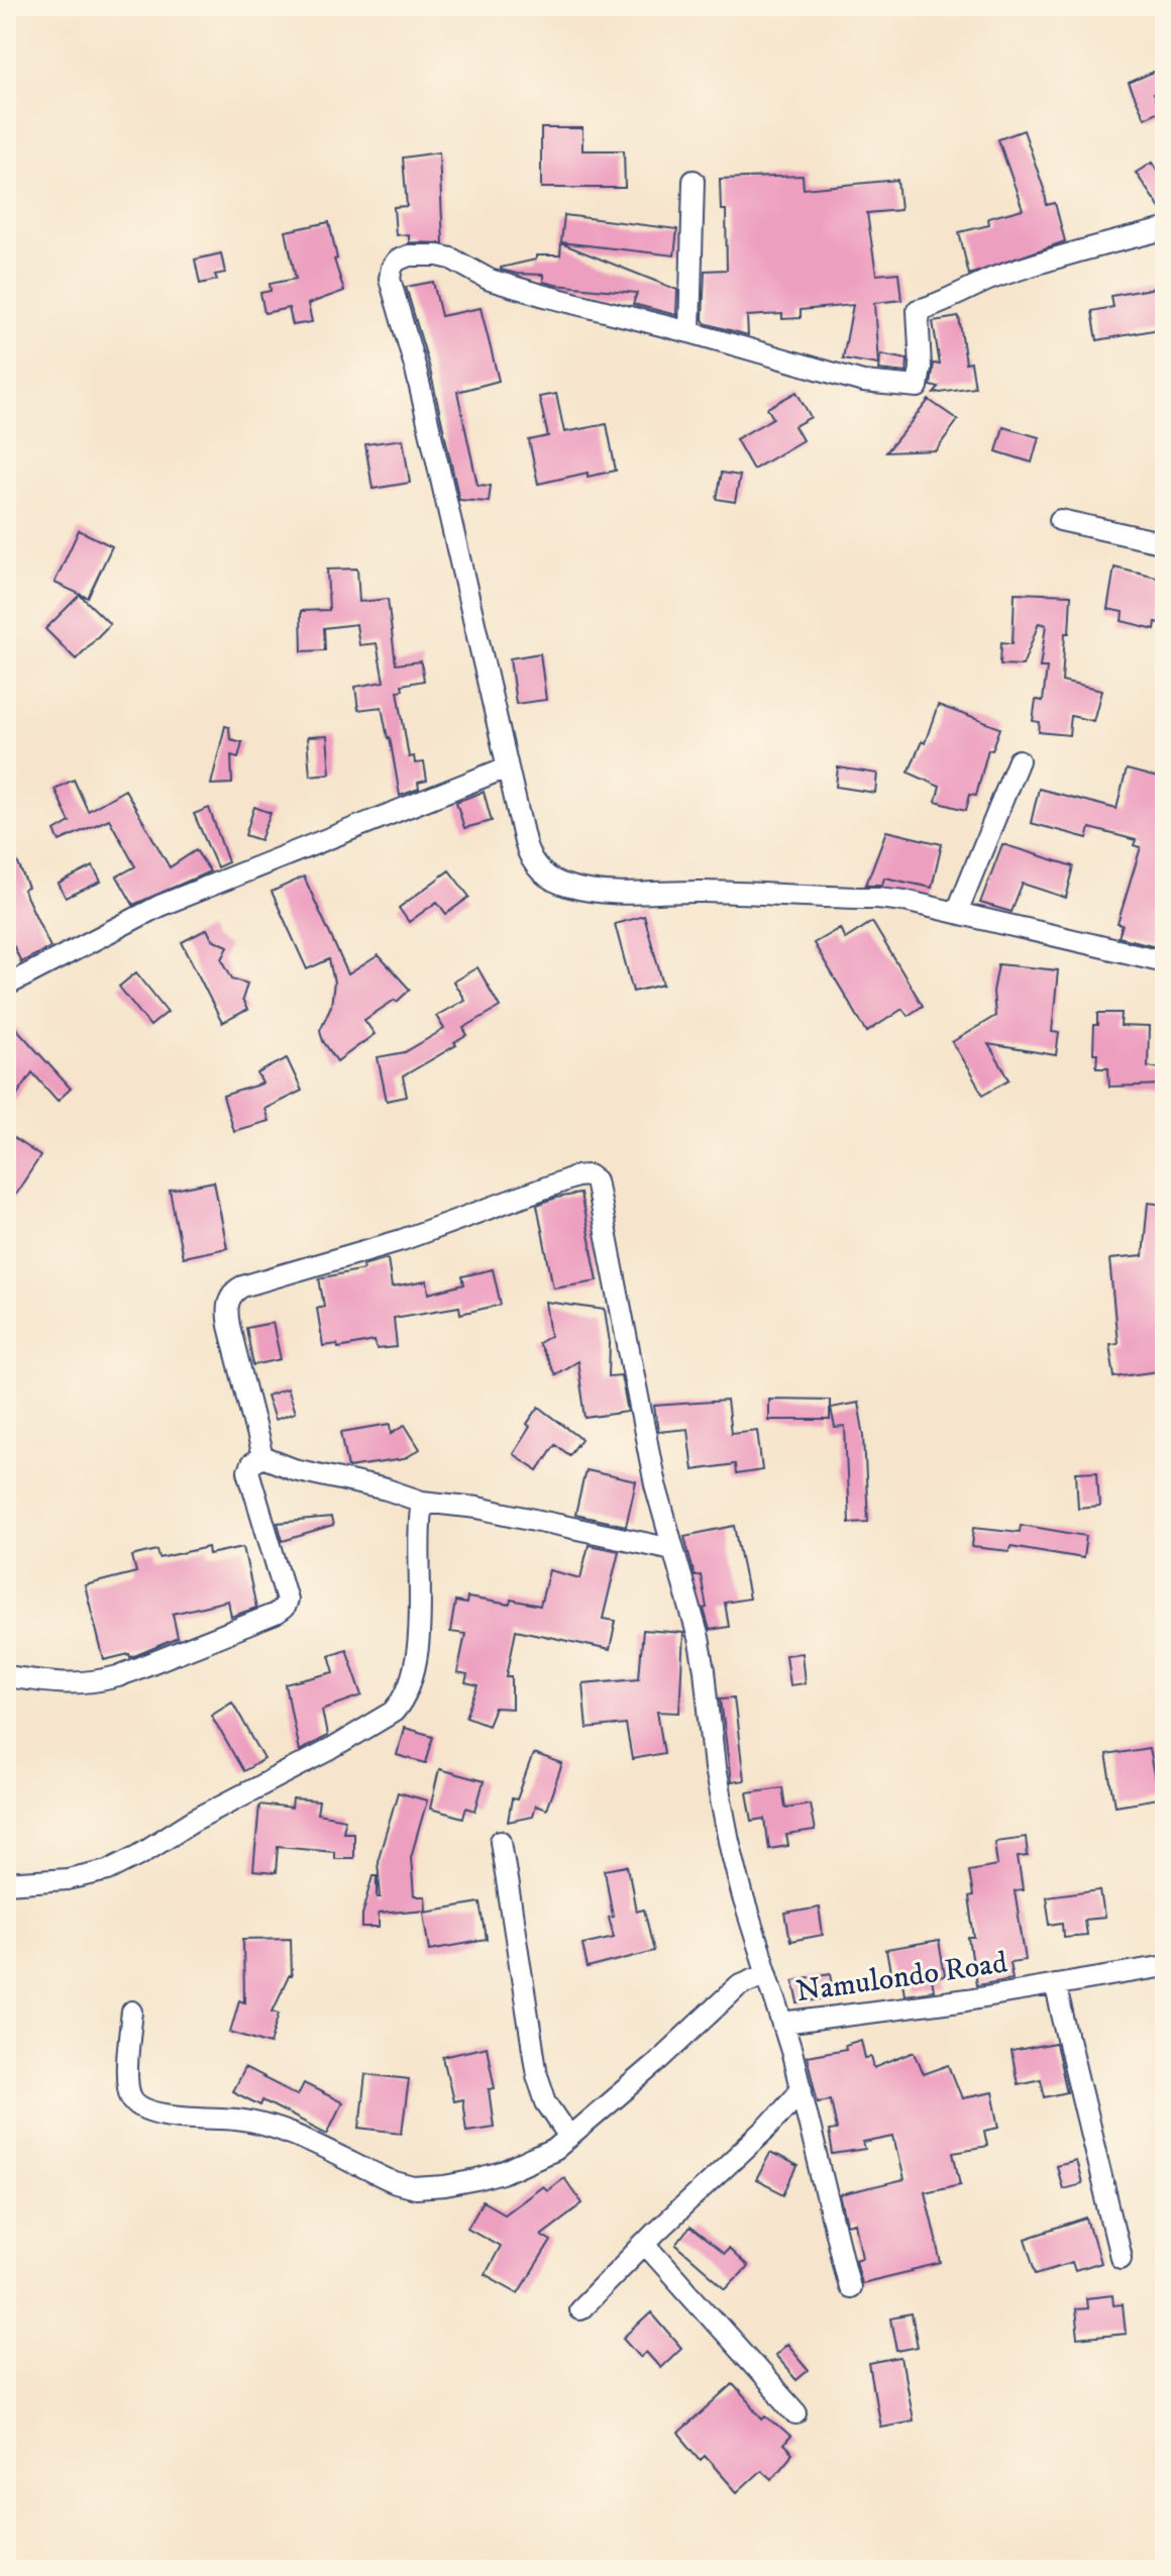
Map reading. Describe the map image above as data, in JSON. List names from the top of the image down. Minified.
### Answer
{"streets":{"street":["Namulondo Road"]}}
